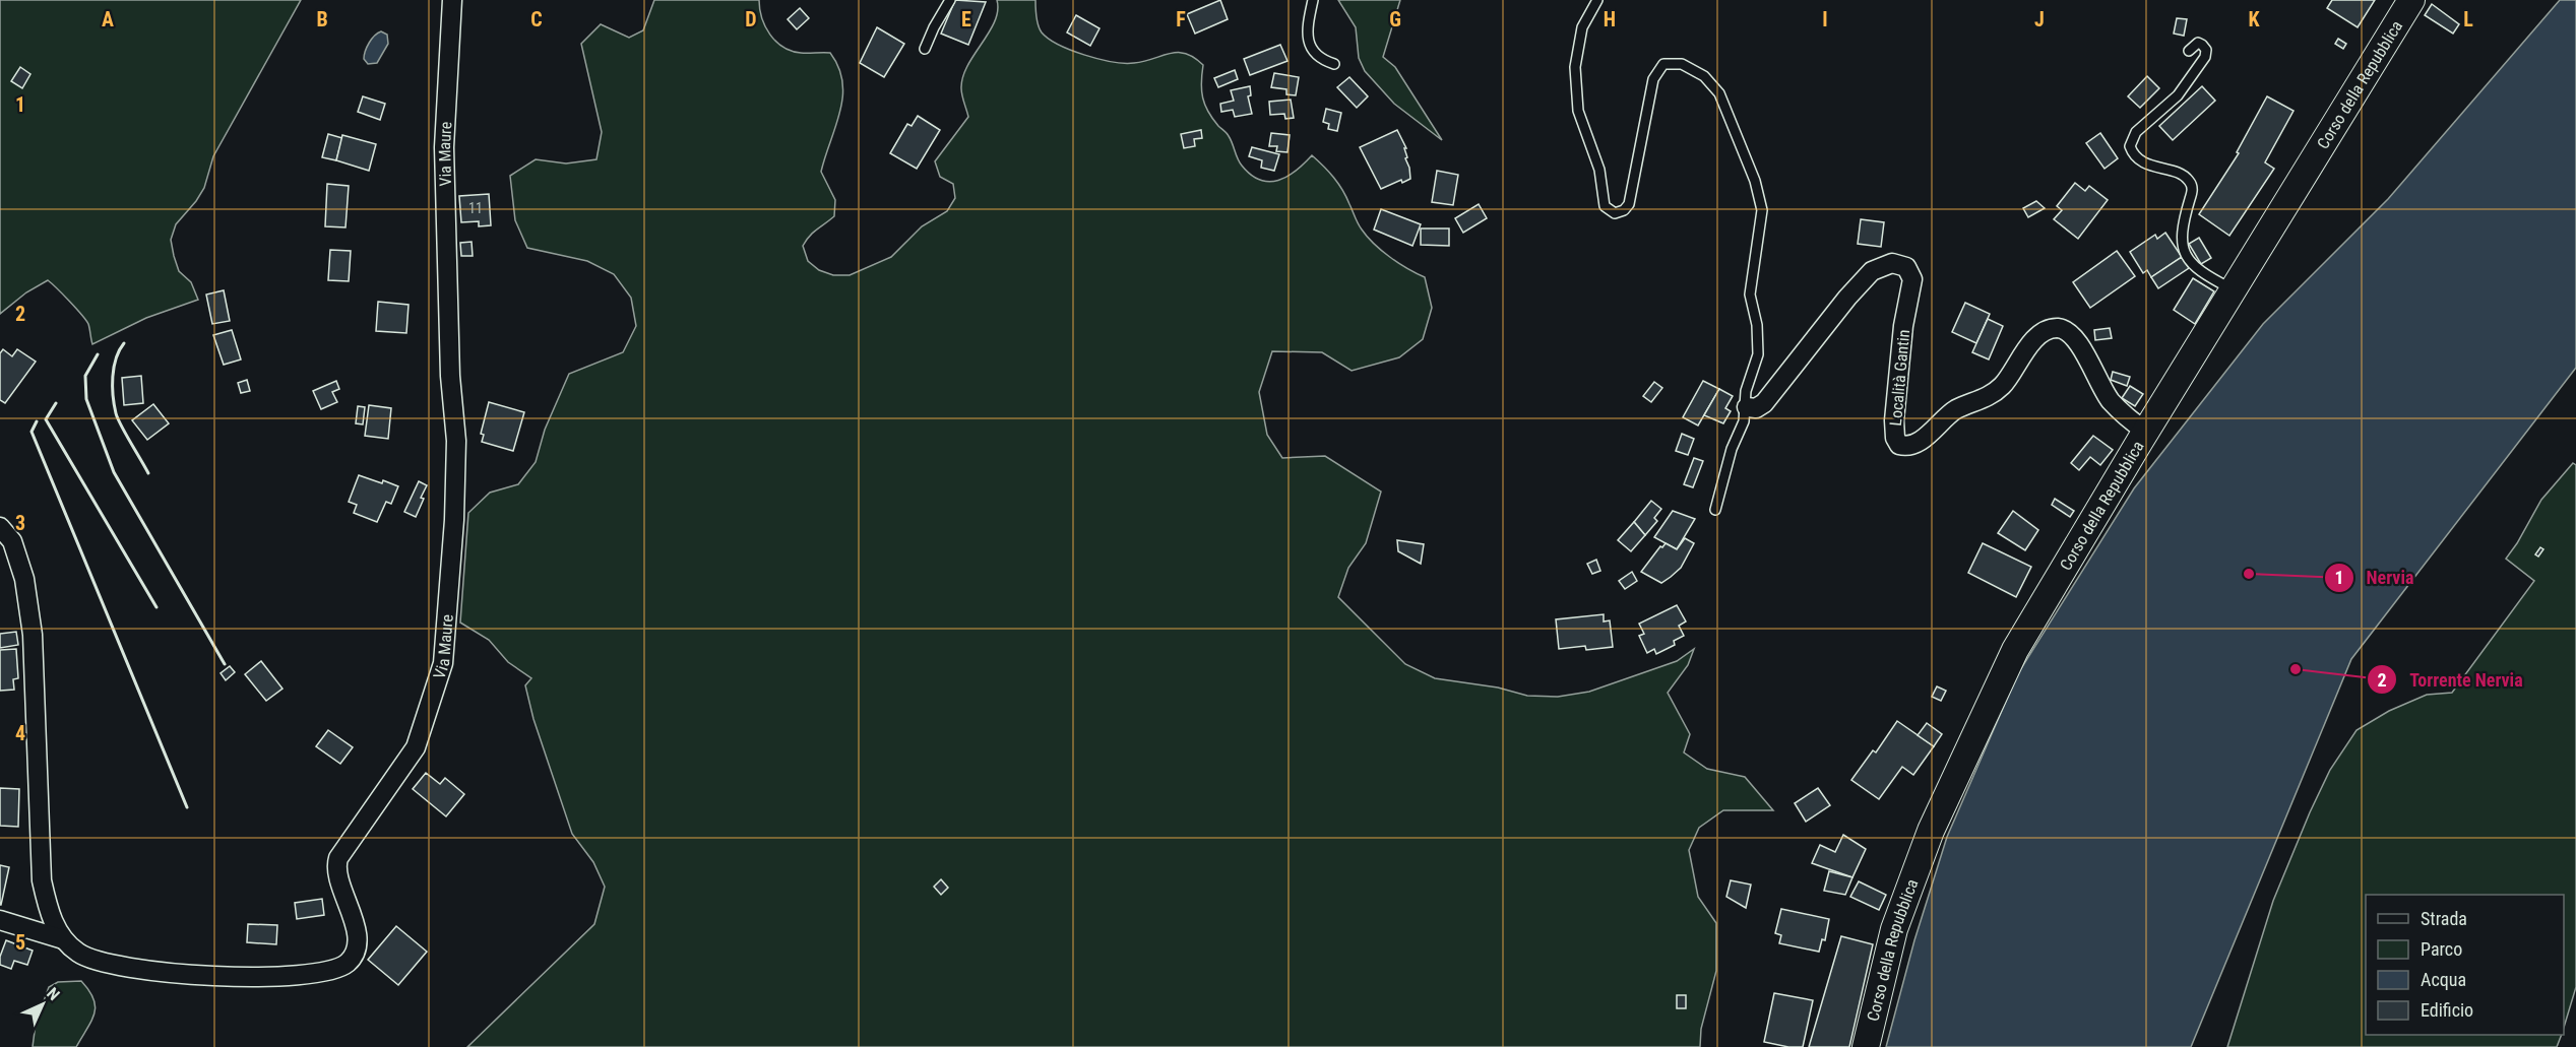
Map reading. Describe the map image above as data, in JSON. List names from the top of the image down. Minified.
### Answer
{"streets":{"main road":["Corso della Repubblica"],"street":["Via Maure","Località Gantin"]},"crossings":[["Corso della Repubblica","Località Gantin"]],"places":["Nervia","Torrente Nervia"],"house_numbers":["11"],"legend":["Strada","Parco","Acqua","Edificio"],"north":"top right","grid":{"columns":["A","B","C","D","E","F","G","H","I","J","K","L"],"rows":["1","2","3","4","5"]}}
